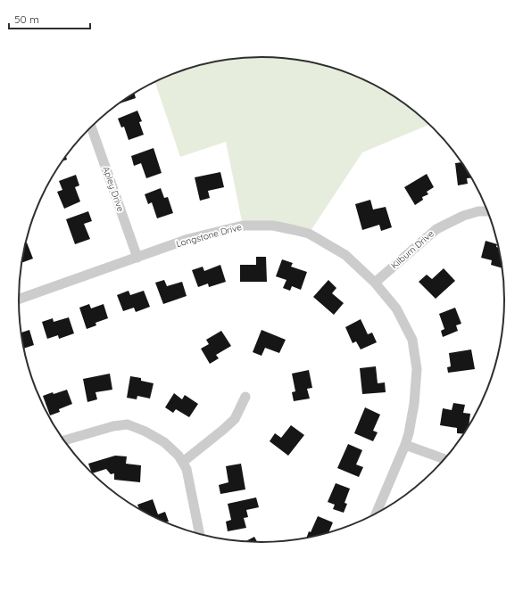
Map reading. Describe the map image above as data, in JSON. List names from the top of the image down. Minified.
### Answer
{"streets":{"street":["Apley Drive","Longstone Drive","Kilburn Drive"]},"crossings":[["Apley Drive","Longstone Drive"],["Longstone Drive","Kilburn Drive"]],"scale_bar":"50 m"}
